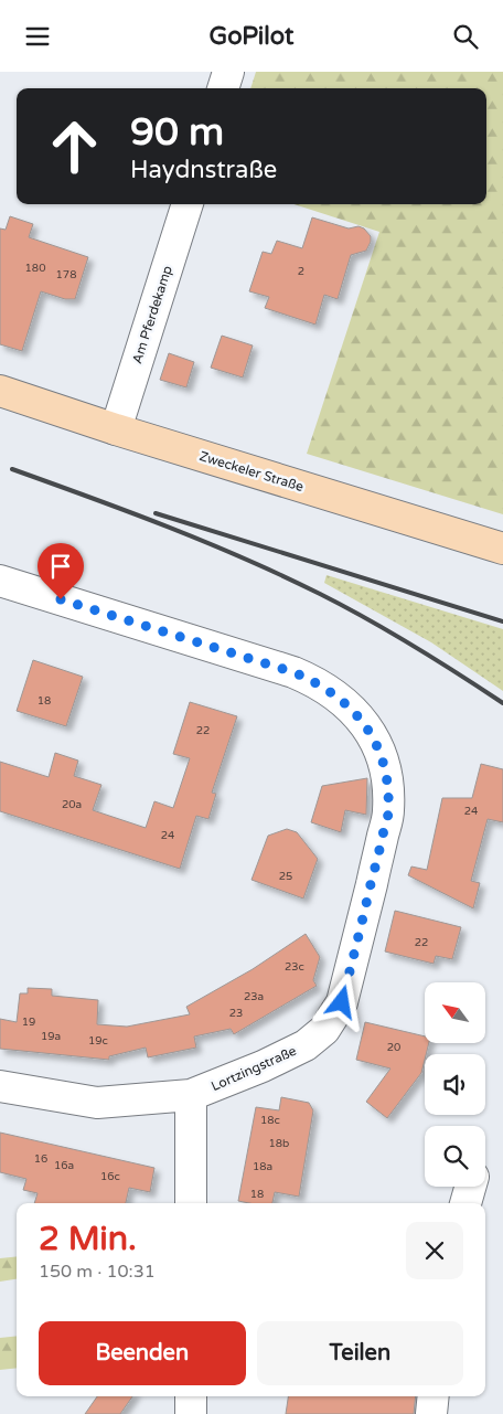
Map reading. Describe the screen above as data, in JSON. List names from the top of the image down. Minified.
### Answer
{"streets":{"street":["Am Pferdekamp","Zweckeler Straße","Lortzingstraße"]},"crossings":[["Am Pferdekamp","Zweckeler Straße"]],"house_numbers":["180","2","178","18","22","20a","24","24","25","22","23c","23a","23","19","19a","19c","20","18c","18b","16","16a","18a","16c","18"],"north":"top left","page":{"header":"GoPilot","turn":["90 m","Haydnstraße"],"heading":["2 Min.","150 m · 10:31"],"buttons":["Beenden","Teilen"]}}
